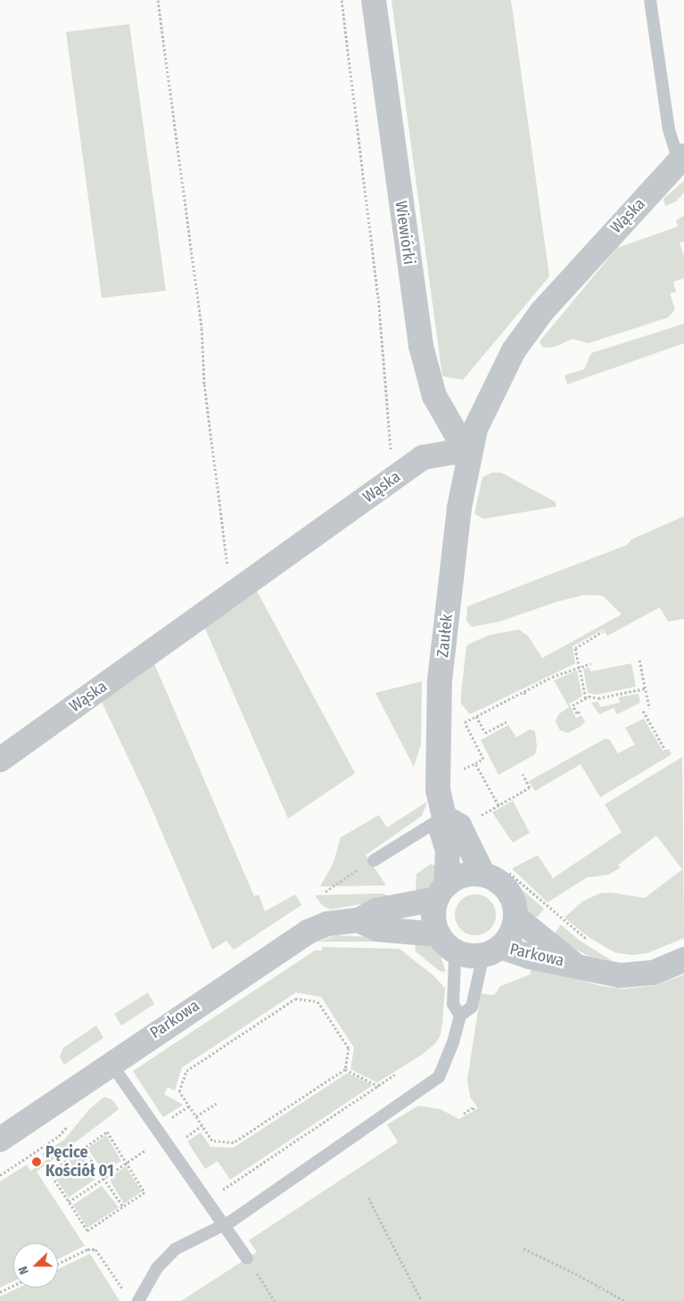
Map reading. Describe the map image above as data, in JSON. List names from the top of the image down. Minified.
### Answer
{"streets":{"street":["Wąska","Wiewiórki","Zaułek","Parkowa"]},"crossings":[["Wąska","Wiewiórki"],["Wąska","Zaułek"],["Wiewiórki","Zaułek"],["Zaułek","Parkowa"]],"places":["Pęcice Kościół 01"],"north":"left"}
